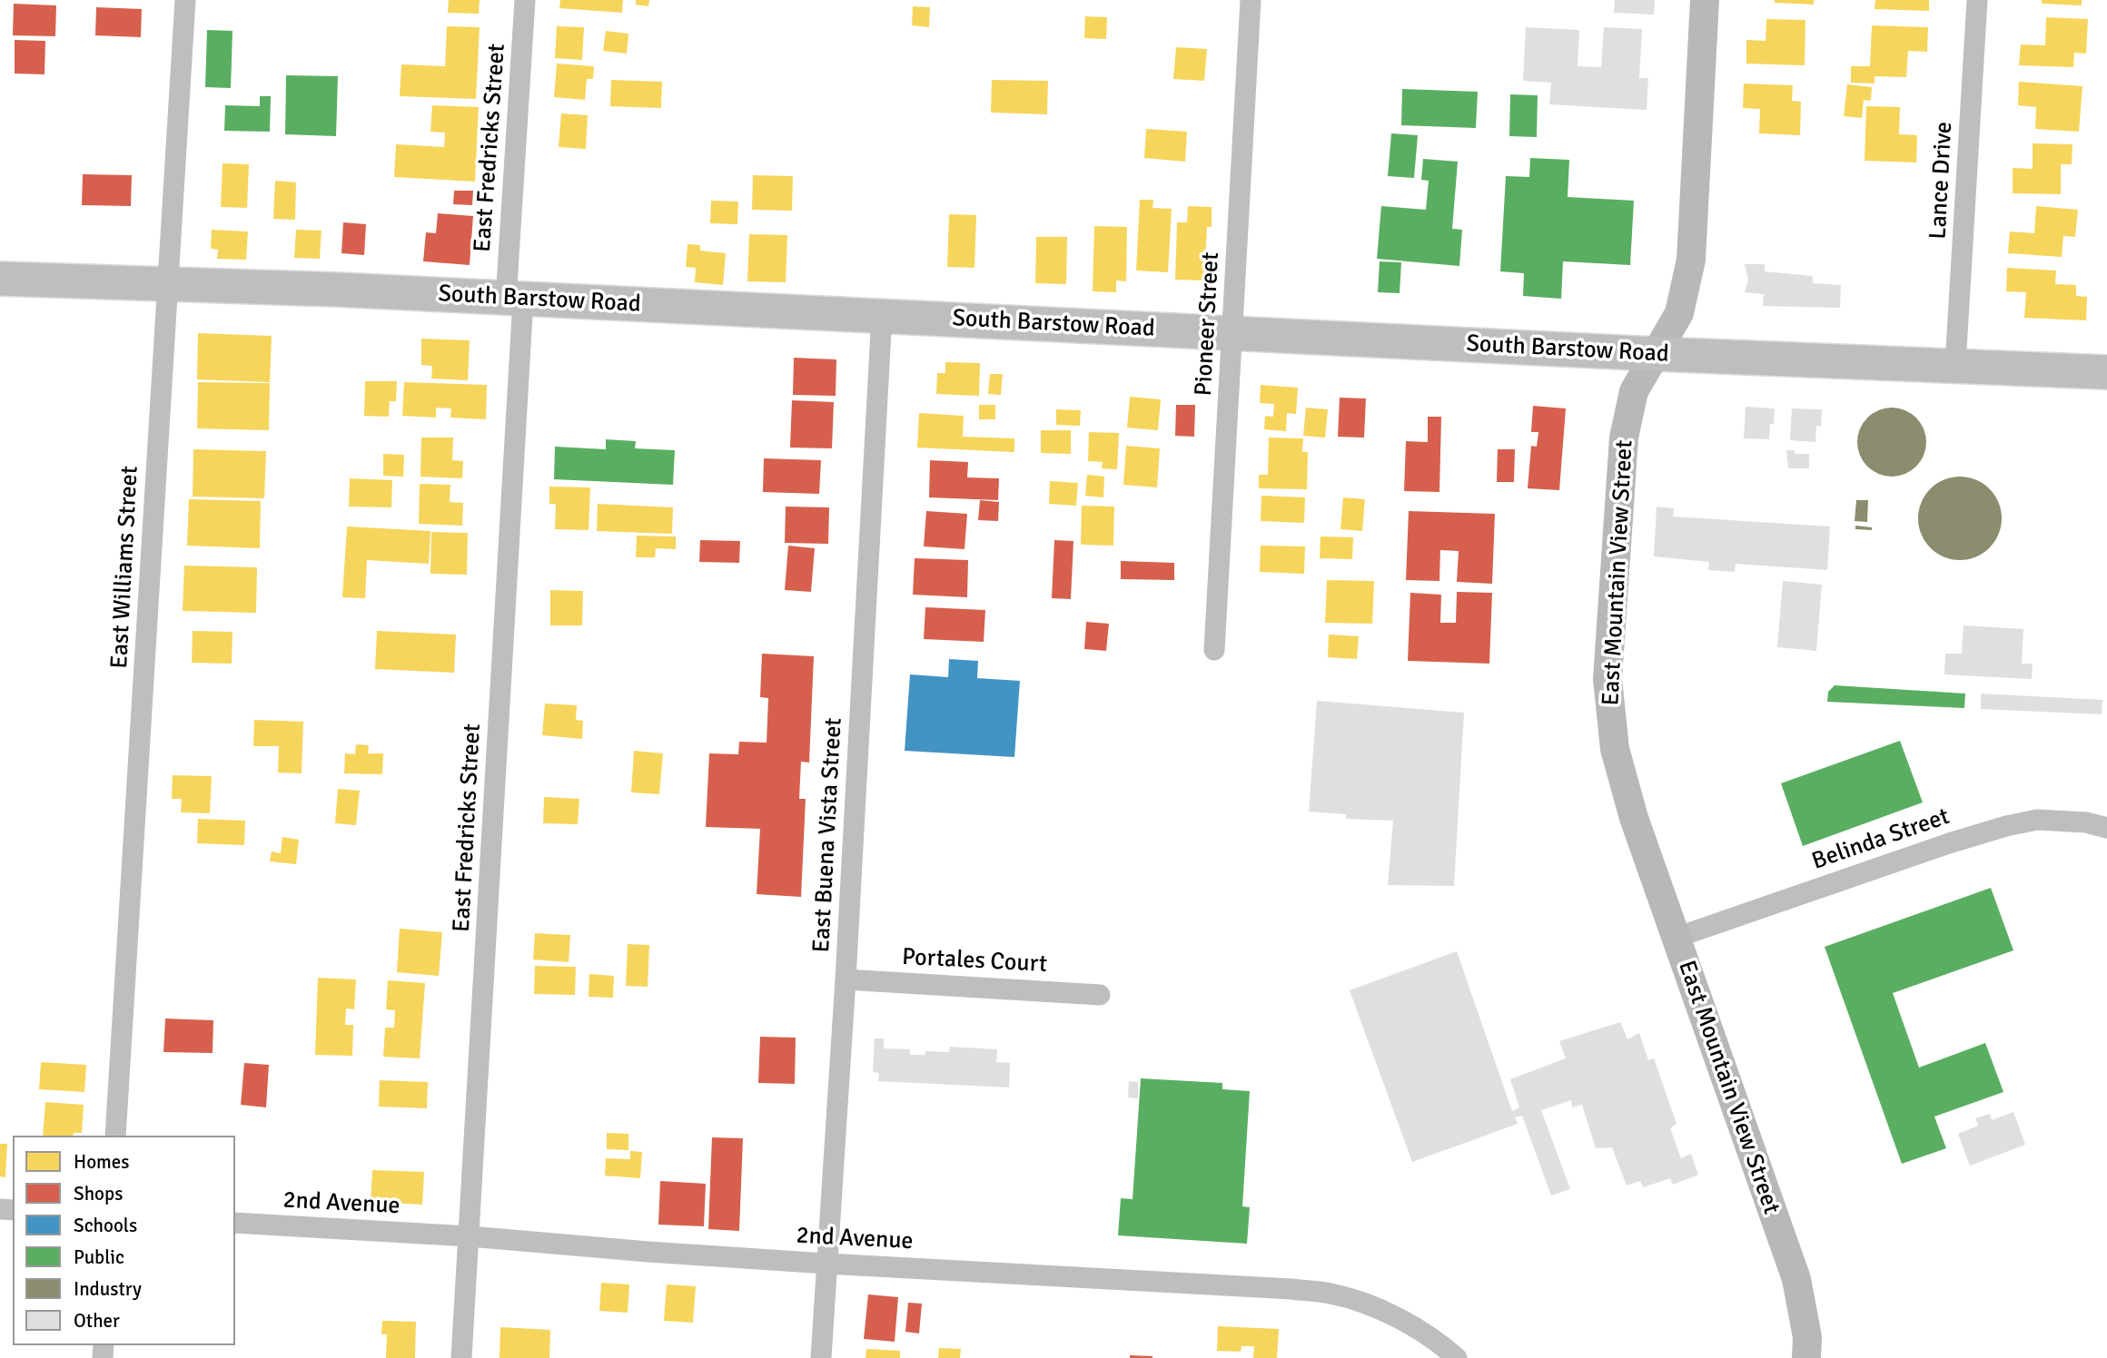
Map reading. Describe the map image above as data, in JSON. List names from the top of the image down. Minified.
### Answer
{"streets":{"main road":["South Barstow Road"],"street":["East Fredricks Street","Lance Drive","Pioneer Street","East Williams Street","East Mountain View Street","East Buena Vista Street","Belinda Street","Portales Court","2nd Avenue"]},"crossings":[["East Fredricks Street","South Barstow Road"],["East Fredricks Street","2nd Avenue"],["Lance Drive","South Barstow Road"],["South Barstow Road","Pioneer Street"],["South Barstow Road","East Williams Street"],["South Barstow Road","East Mountain View Street"],["South Barstow Road","East Buena Vista Street"],["East Mountain View Street","Belinda Street"],["East Buena Vista Street","Portales Court"],["East Buena Vista Street","2nd Avenue"]],"legend":["Homes","Shops","Schools","Public","Industry","Other"]}
